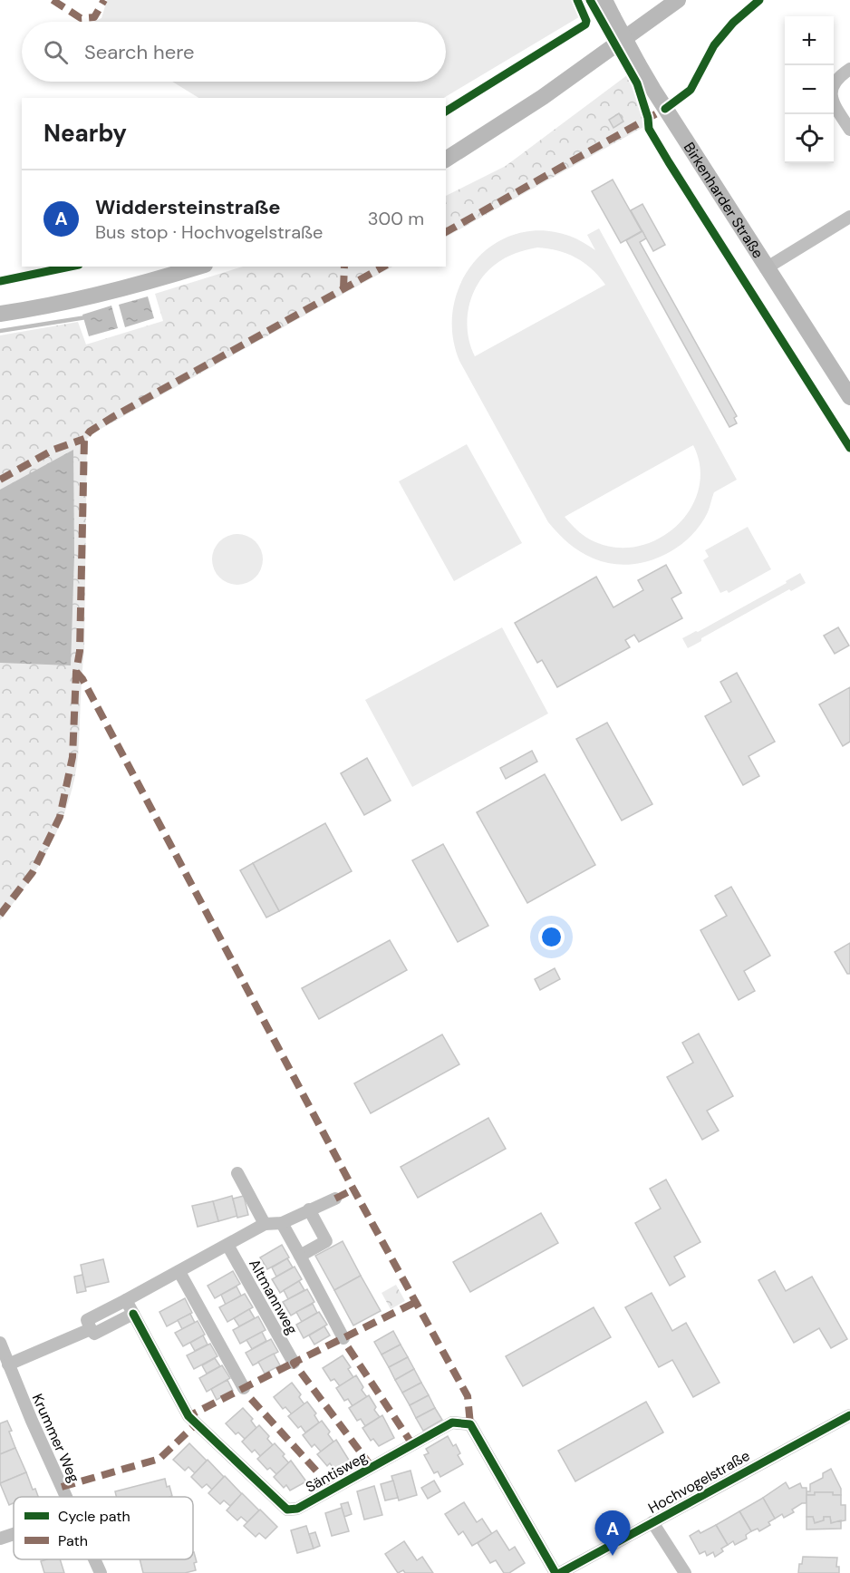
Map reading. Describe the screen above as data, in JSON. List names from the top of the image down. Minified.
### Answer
{"streets":{"main road":["Birkenharder Straße"],"street":["Altmannweg","Krummer Weg","Säntisweg","Hochvogelstraße"]},"legend":["Cycle path","Path"],"page":{"map_buttons":["+","−"],"search":"Search here","heading":"Nearby","list":[{"mark":"A","name":"Widdersteinstraße","note":"Bus stop · Hochvogelstraße","value":"300 m"}],"pins":"A"}}
